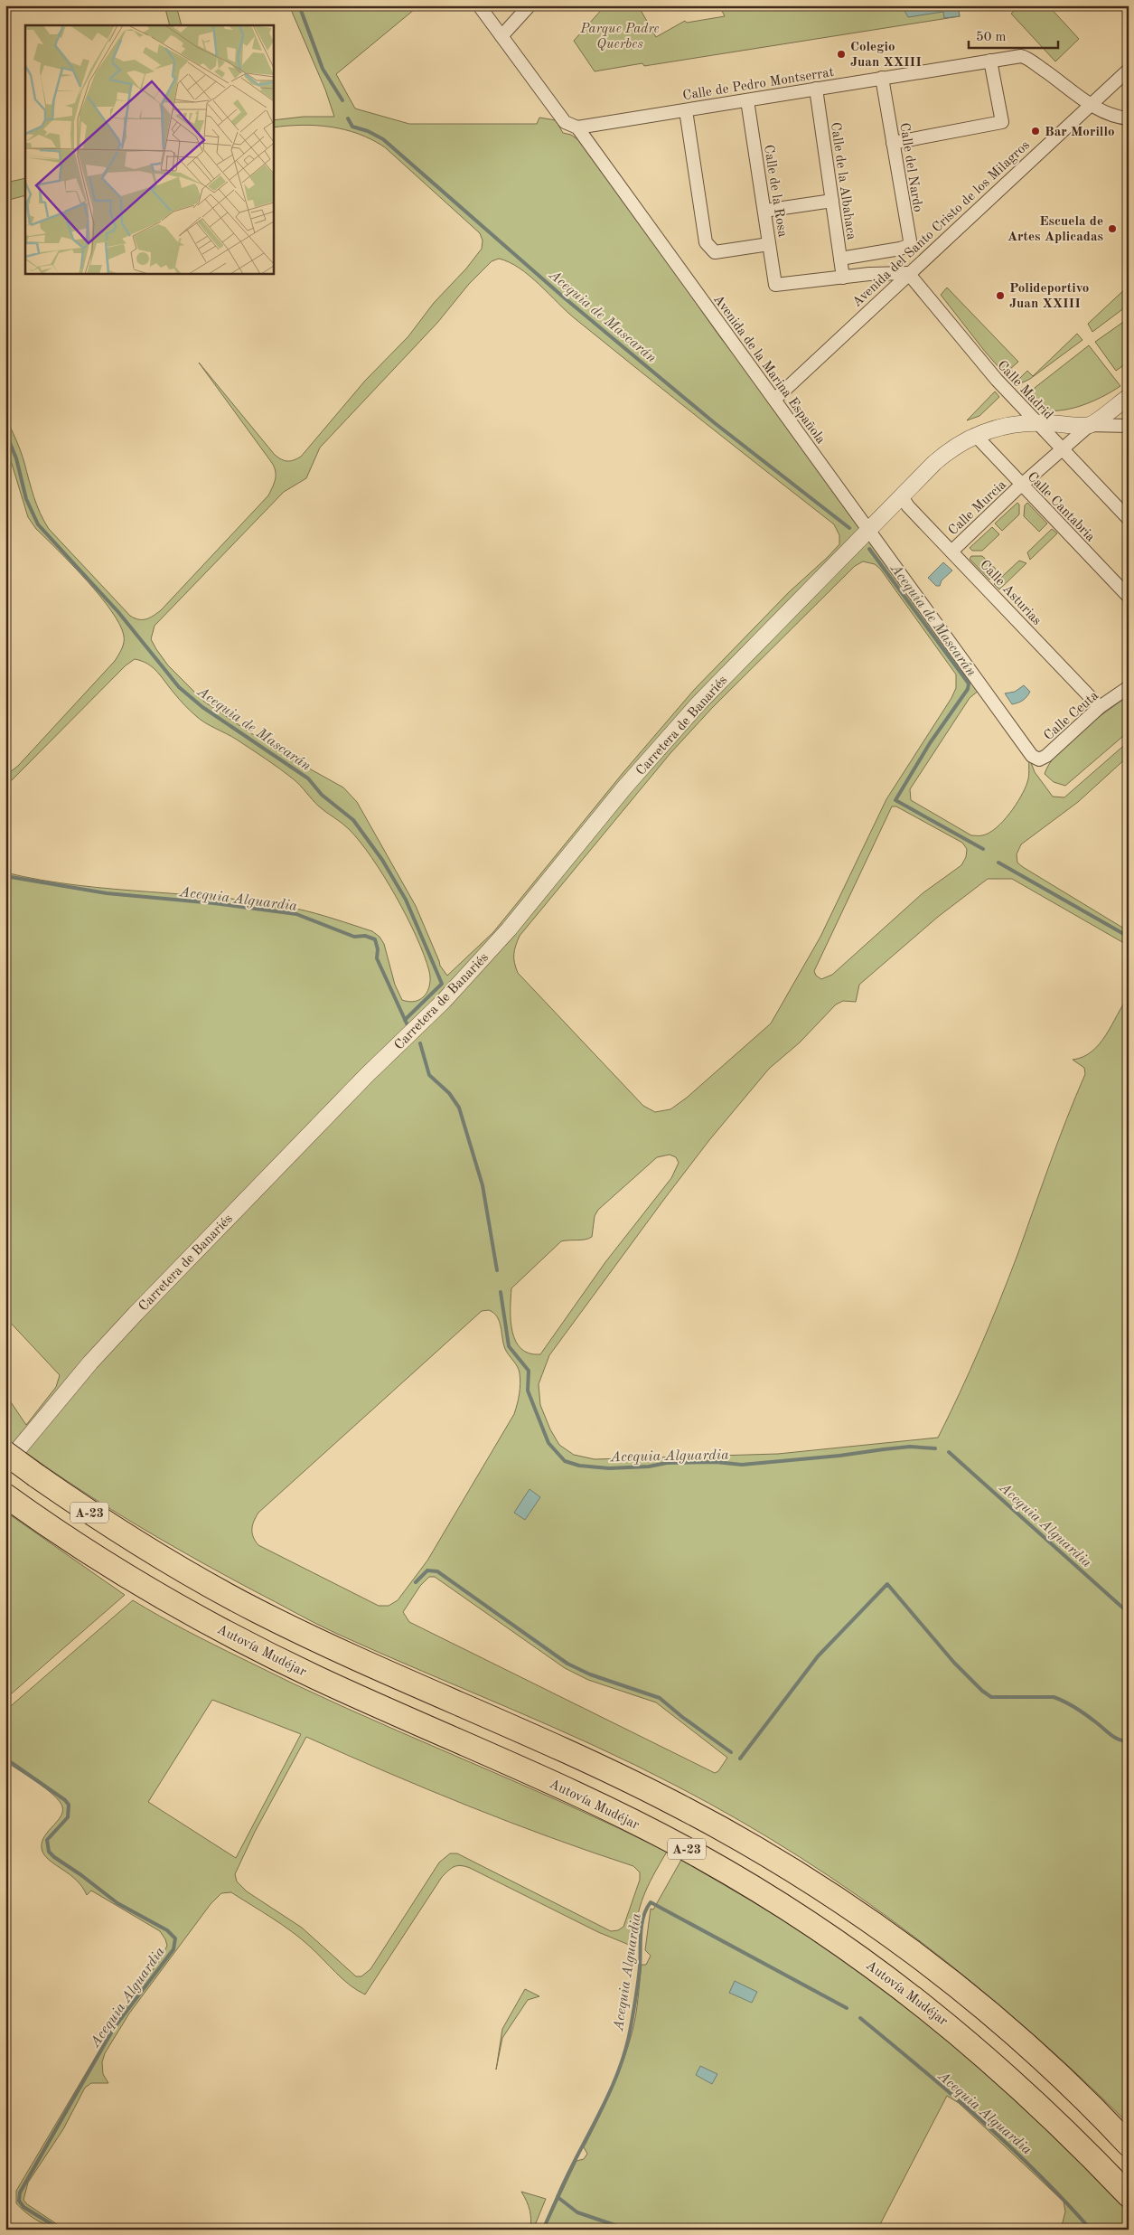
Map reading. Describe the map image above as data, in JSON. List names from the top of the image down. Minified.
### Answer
{"streets":{"highway":["A-23","Autovía Mudéjar"],"street":["Calle de Pedro Montserrat","Calle del Nardo","Calle de la Albahaca","Calle de la Rosa","Avenida del Santo Cristo de los Milagros","Avenida de la Marina Española","Calle Madrid","Calle Cantabria","Calle Murcia","Calle Asturias","Calle Ceuta","Carretera de Banariés"]},"crossings":[["Calle de Pedro Montserrat","Calle del Nardo"],["Calle de Pedro Montserrat","Calle de la Albahaca"],["Calle de Pedro Montserrat","Calle de la Rosa"],["Calle de Pedro Montserrat","Avenida del Santo Cristo de los Milagros"],["Calle de Pedro Montserrat","Avenida de la Marina Española"],["Calle del Nardo","Calle de la Albahaca"],["Calle de la Albahaca","Calle de la Rosa"],["Avenida del Santo Cristo de los Milagros","Avenida de la Marina Española"],["Avenida del Santo Cristo de los Milagros","Calle Madrid"],["Avenida de la Marina Española","Calle Ceuta"],["Avenida de la Marina Española","Carretera de Banariés"],["Calle Madrid","Calle Murcia"],["Calle Madrid","Carretera de Banariés"],["Calle Cantabria","Calle Murcia"],["Calle Cantabria","Carretera de Banariés"],["Calle Murcia","Calle Asturias"],["Calle Murcia","Carretera de Banariés"],["Calle Asturias","Calle Ceuta"],["Calle Asturias","Carretera de Banariés"]],"water":["Acequia de Mascarán","Acequia Alguardia"],"parks":["Parque Padre Querbes"],"places":["Colegio Juan XXIII","Bar Morillo","Escuela de Artes Aplicadas","Polideportivo Juan XXIII"],"scale_bar":"50 m"}
